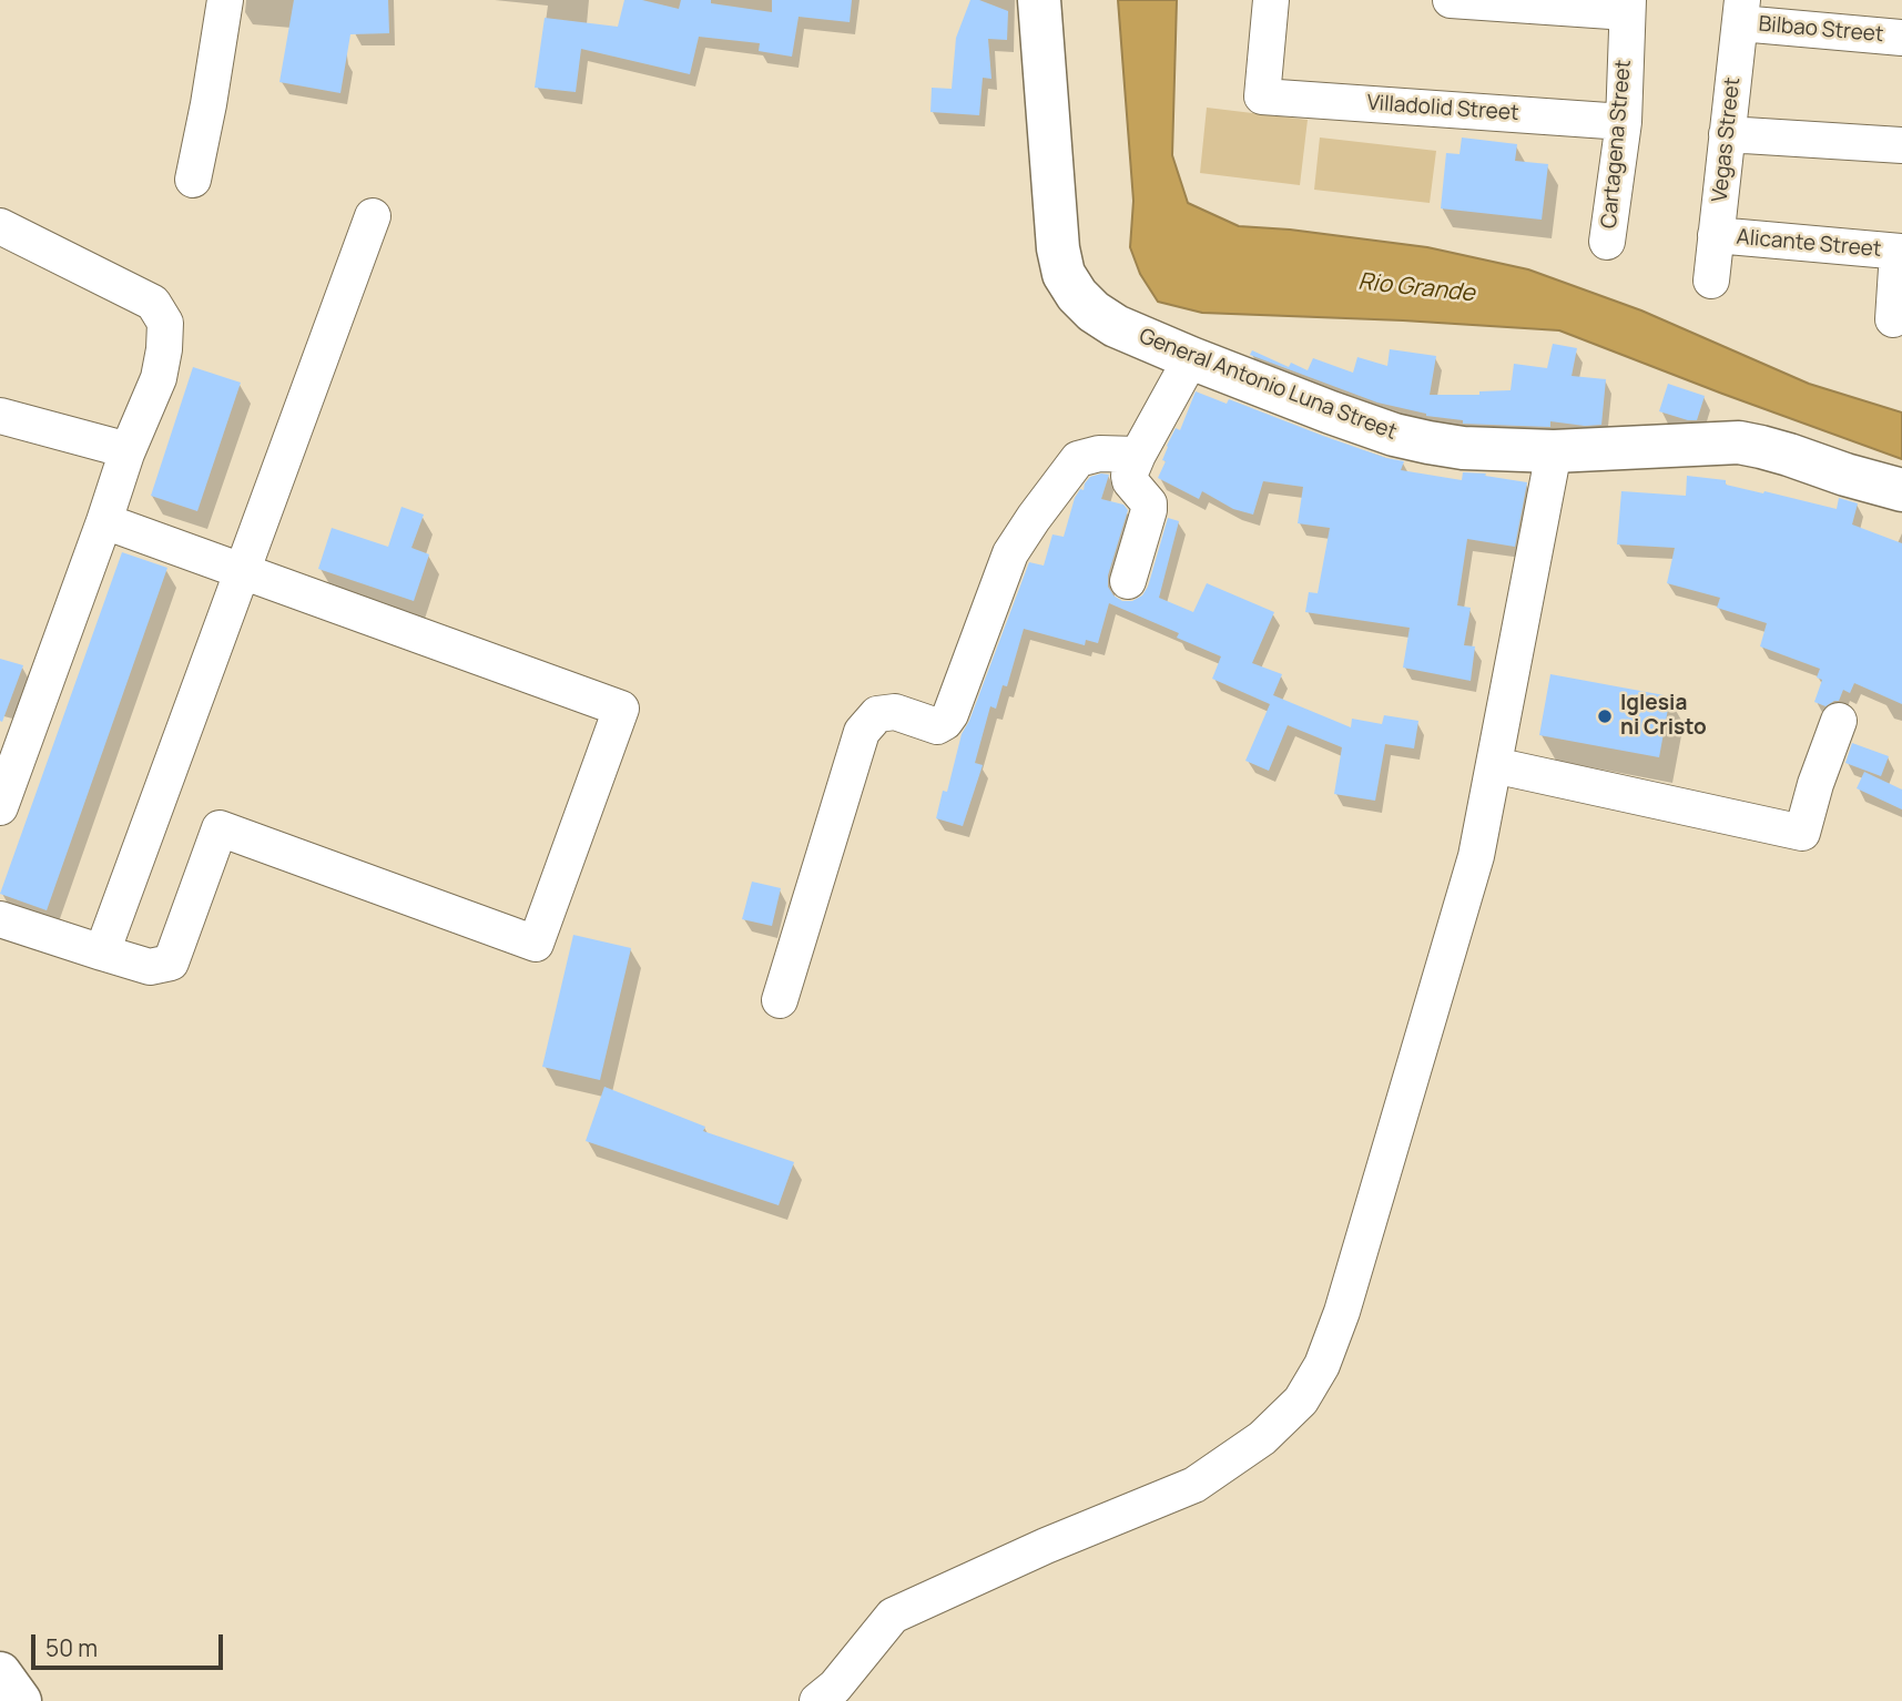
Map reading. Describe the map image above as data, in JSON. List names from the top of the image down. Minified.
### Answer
{"streets":{"main road":["General Antonio Luna Street"],"street":["Bilbao Street","Villadolid Street","Vegas Street","Cartagena Street","Alicante Street"]},"crossings":[["Bilbao Street","Vegas Street"],["Villadolid Street","Cartagena Street"],["Vegas Street","Alicante Street"]],"water":["Rio Grande"],"places":["Iglesia ni Cristo"],"scale_bar":"50 m"}
